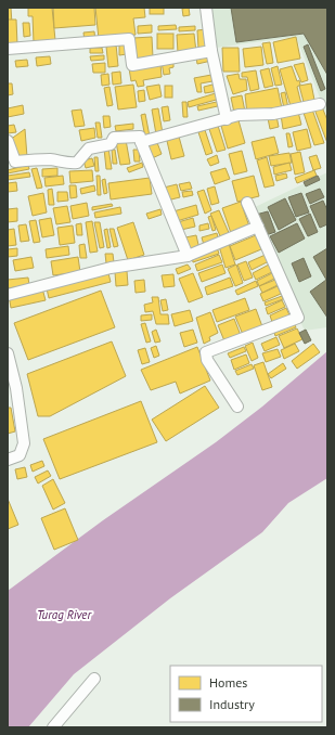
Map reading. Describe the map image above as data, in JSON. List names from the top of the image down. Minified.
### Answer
{"water":["Turag River"],"legend":["Homes","Industry"]}
